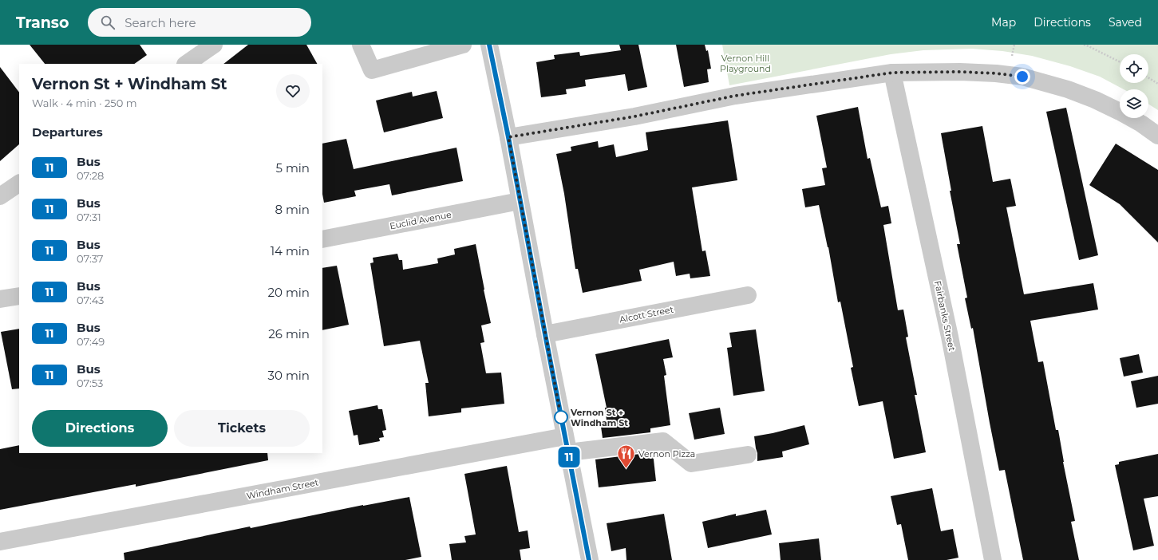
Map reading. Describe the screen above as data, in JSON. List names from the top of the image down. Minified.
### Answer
{"streets":{"street":["Euclid Avenue","Alcott Street","Fairbanks Street","Windham Street"]},"parks":["Vernon Hill Playground"],"places":{"other":["Vernon St + Windham St"],"restaurant":["Vernon Pizza"]},"lines":["bus line 11"],"page":{"header":"Transo","search":"Search here","nav":["Map","Directions","Saved"],"on_map":"11","heading":[["Vernon St + Windham St","Walk · 4 min · 250 m"],"Departures"],"list":[{"mark":"11","name":"Bus","note":"07:28","value":"5 min"},{"mark":"11","name":"Bus","note":"07:31","value":"8 min"},{"mark":"11","name":"Bus","note":"07:37","value":"14 min"},{"mark":"11","name":"Bus","note":"07:43","value":"20 min"},{"mark":"11","name":"Bus","note":"07:49","value":"26 min"},{"mark":"11","name":"Bus","note":"07:53","value":"30 min"}],"buttons":["Directions","Tickets"]}}
